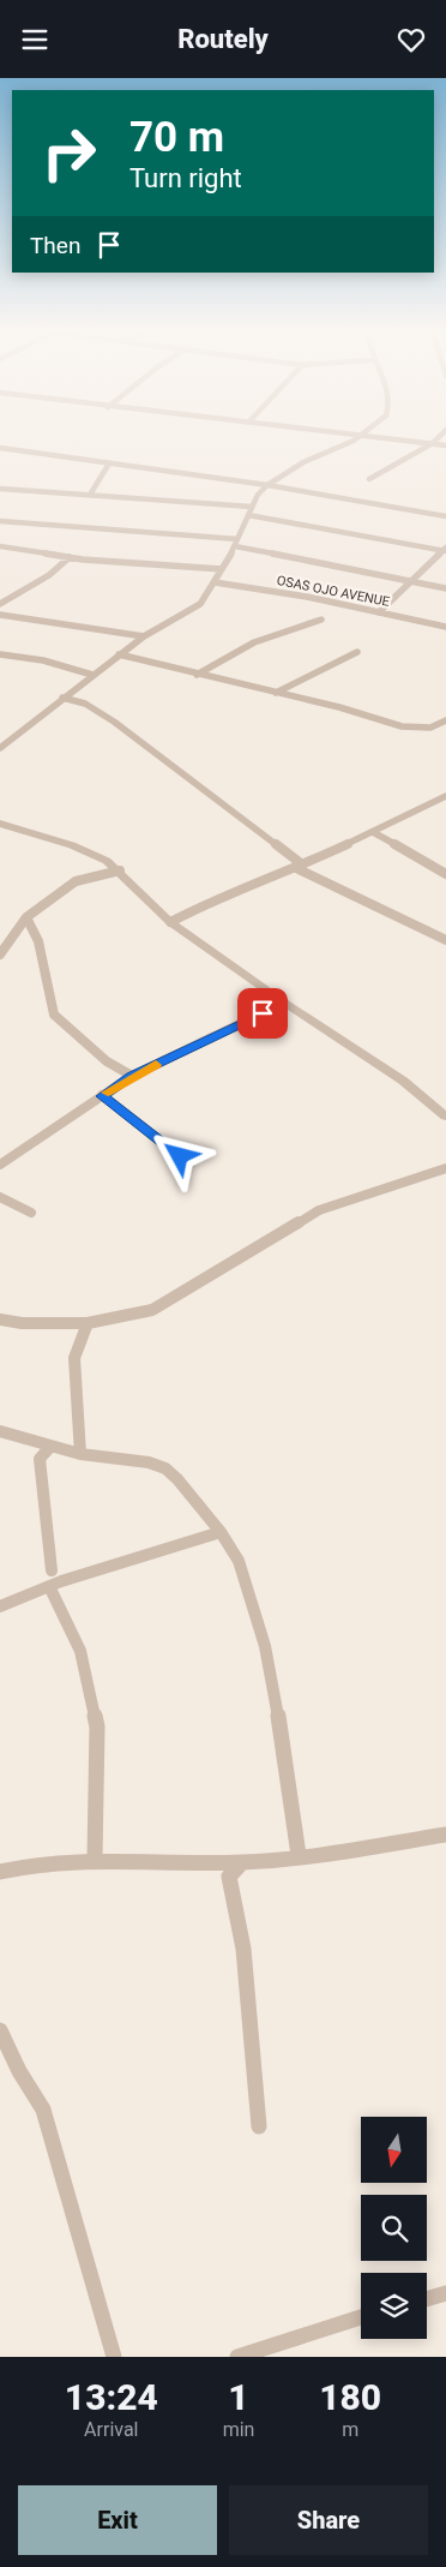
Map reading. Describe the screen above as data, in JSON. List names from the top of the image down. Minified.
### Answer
{"streets":{"street":["OSAS OJO AVENUE"]},"north":"bottom","page":{"header":"Routely","turn":["70 m","Turn right"],"then":"Then","eta":["13:24","Arrival","1","min","180","m"],"buttons":["Exit","Share"]}}
